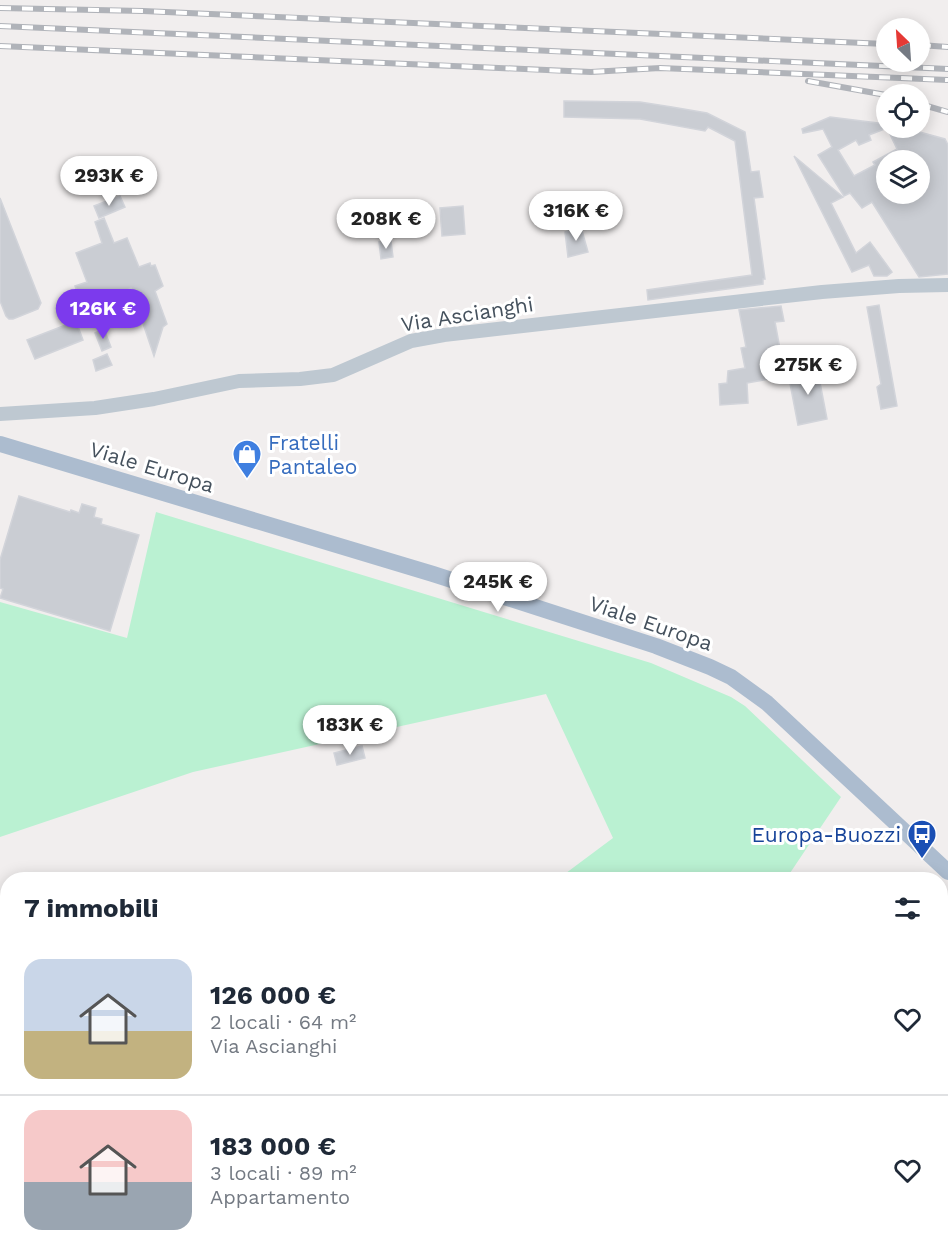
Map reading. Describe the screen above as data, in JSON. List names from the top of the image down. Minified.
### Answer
{"streets":{"main road":["Viale Europa"],"street":["Via Ascianghi"]},"places":{"shop":["Fratelli Pantaleo"],"bus stop":["Europa-Buozzi"]},"north":"top left","page":{"price":["293K €","316K €","208K €","126K €","275K €","245K €","183K €"],"heading":"7 immobili","list":[{"name":"126 000 €","note":"2 locali · 64 m² · Via Ascianghi"},{"name":"183 000 €","note":"3 locali · 89 m² · Appartamento"}]}}
